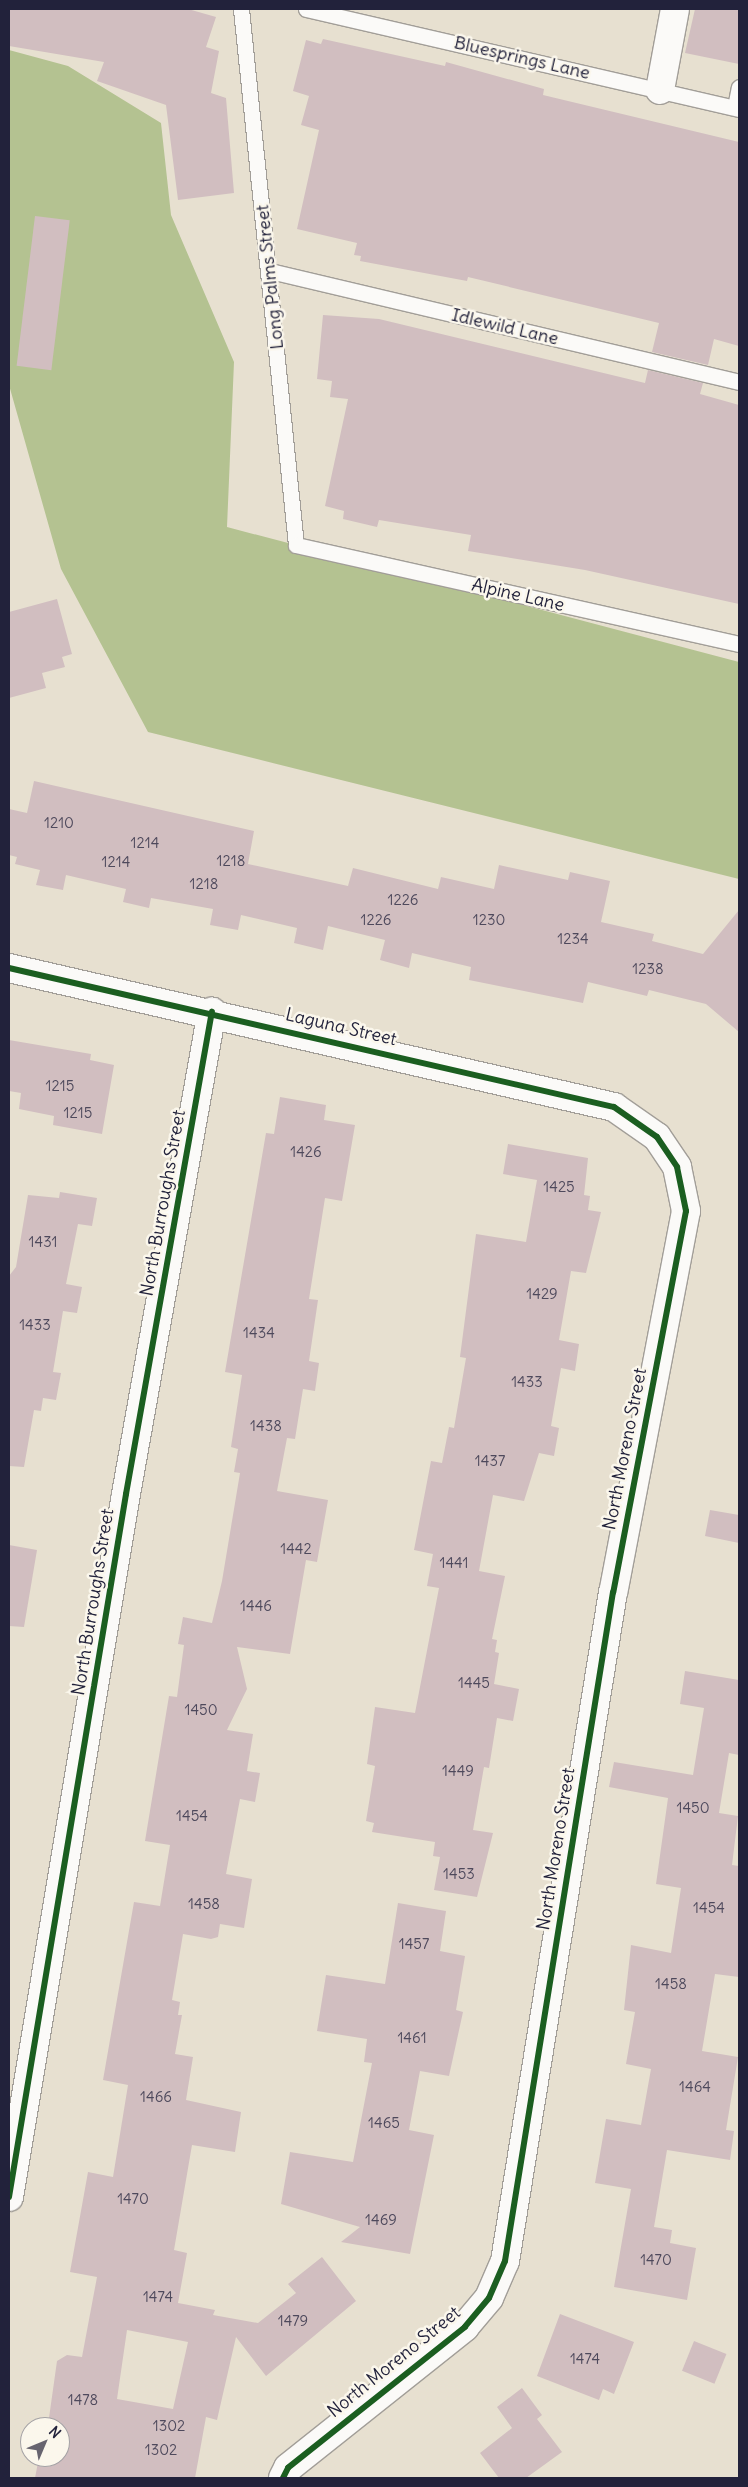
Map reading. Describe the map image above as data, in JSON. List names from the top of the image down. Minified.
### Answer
{"streets":{"street":["Laguna Street","North Burroughs Street","North Moreno Street"],"lane":["Bluesprings Lane","Long Palms Street","Idlewild Lane","Alpine Lane"]},"crossings":[["Long Palms Street","Idlewild Lane"],["Long Palms Street","Alpine Lane"],["Laguna Street","North Burroughs Street"],["Laguna Street","North Moreno Street"]],"house_numbers":["1210","1214","1218","1214","1218","1226","1226","1230","1234","1238","1215","1215","1426","1425","1431","1429","1433","1434","1433","1438","1437","1442","1441","1446","1445","1450","1449","1450","1454","1453","1458","1454","1457","1458","1461","1464","1466","1465","1470","1469","1470","1474","1479","1474","1478","1302","1302"],"north":"top right"}
